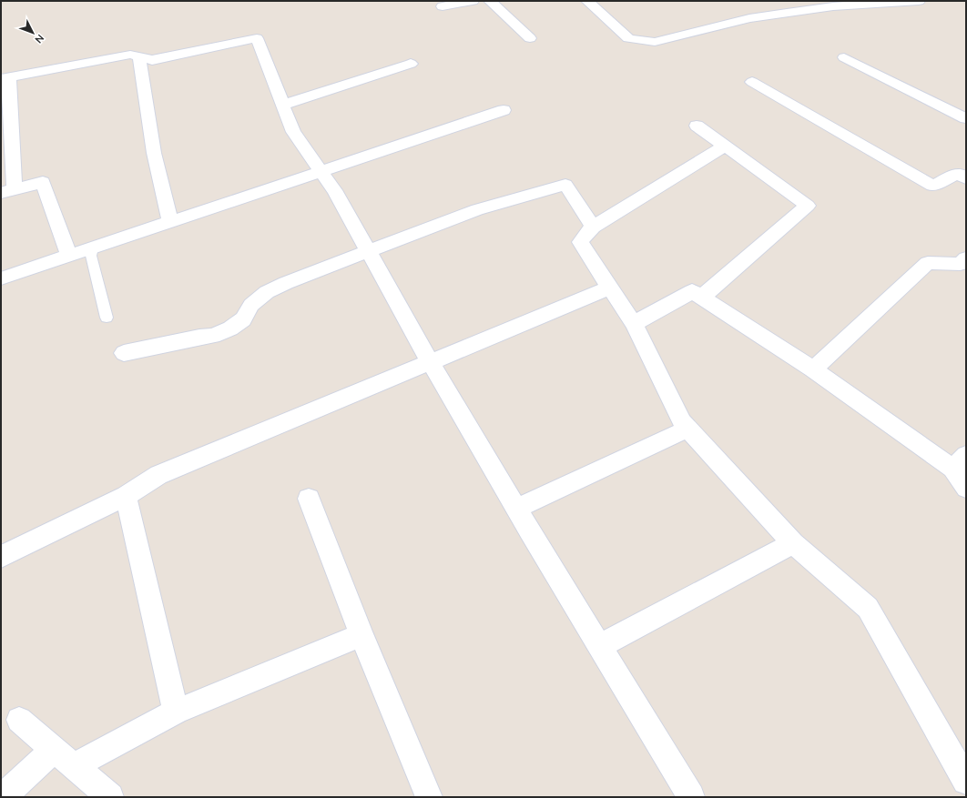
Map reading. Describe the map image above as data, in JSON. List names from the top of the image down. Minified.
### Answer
{"north":"bottom right"}
